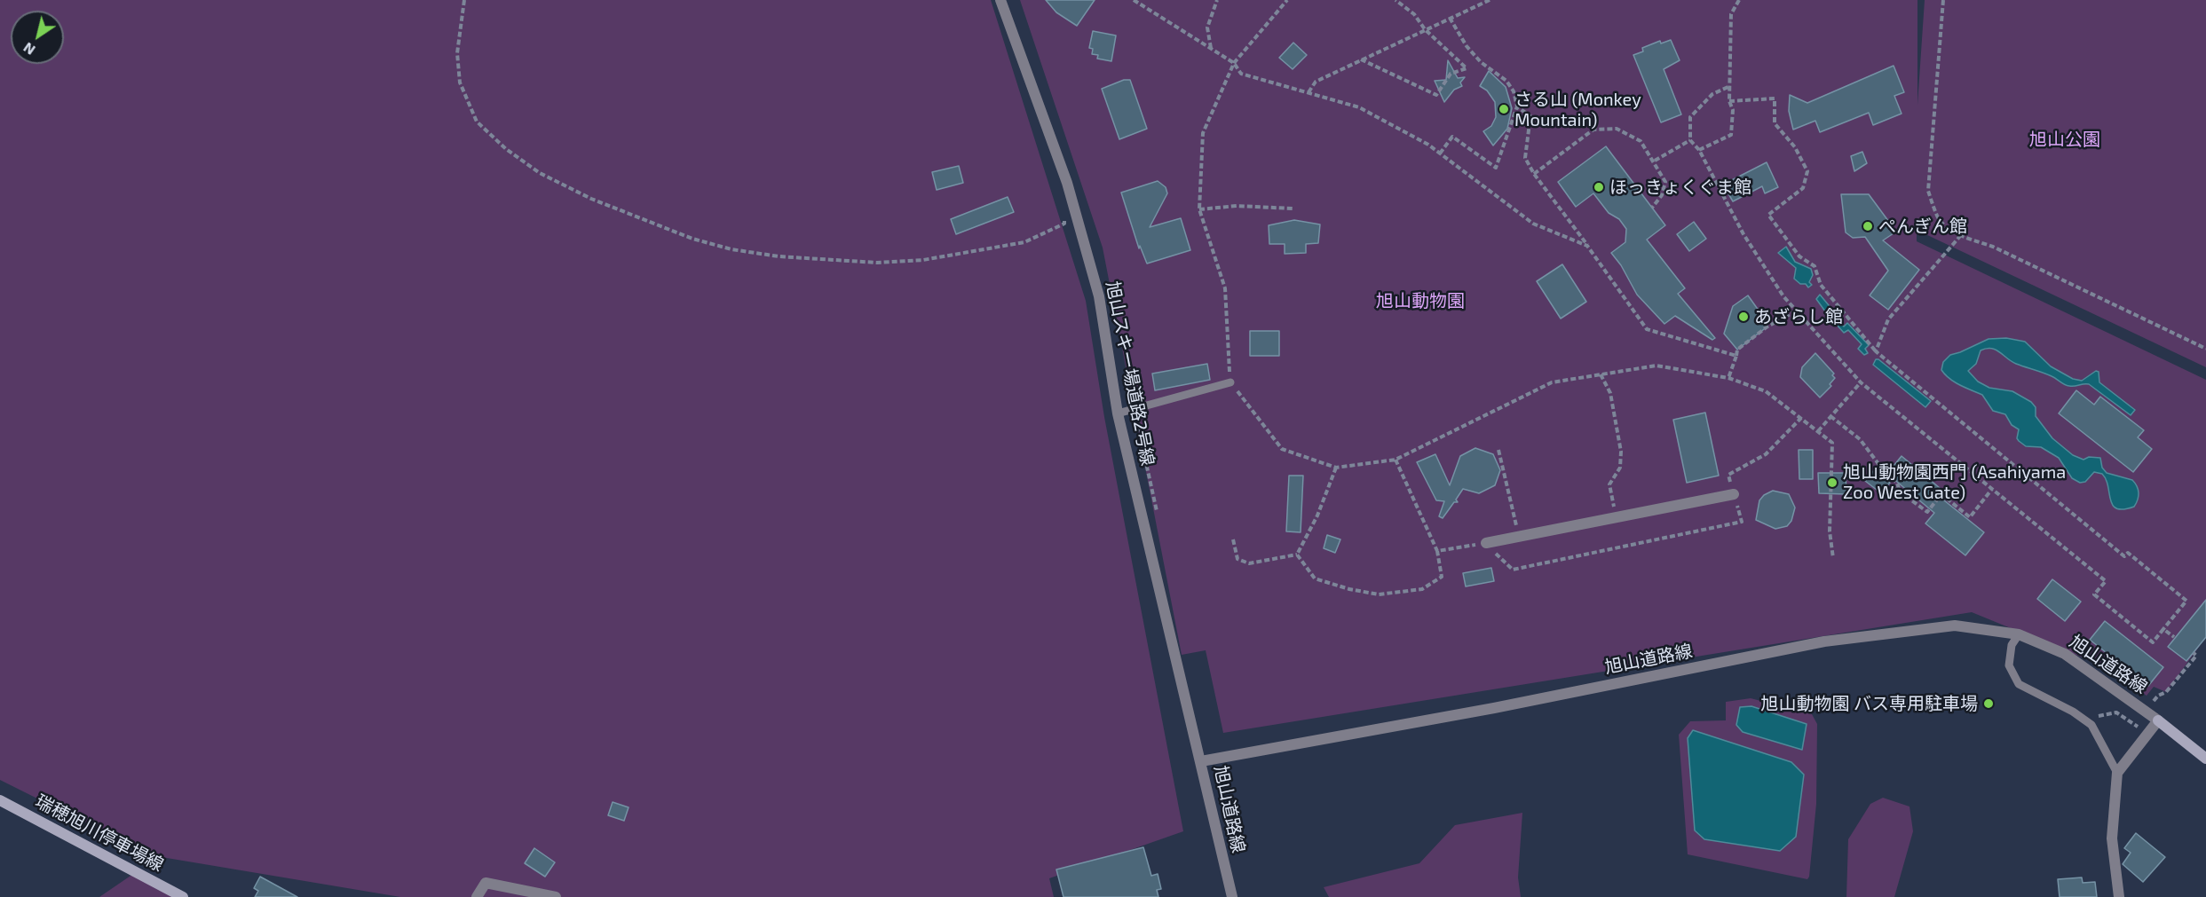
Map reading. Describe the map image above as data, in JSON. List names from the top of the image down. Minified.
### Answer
{"streets":{"main road":["旭山道路線","瑞穂旭川停車場線"],"street":["旭山スキー場道路2号線"]},"crossings":[["旭山スキー場道路2号線","旭山道路線"]],"parks":["旭山公園","旭山動物園"],"places":["さる山 (Monkey Mountain)","ほっきょくぐま館","ぺんぎん館","あざらし館","旭山動物園西門 (Asahiyama Zoo West Gate)","旭山動物園 バス専用駐車場"],"north":"bottom left"}
